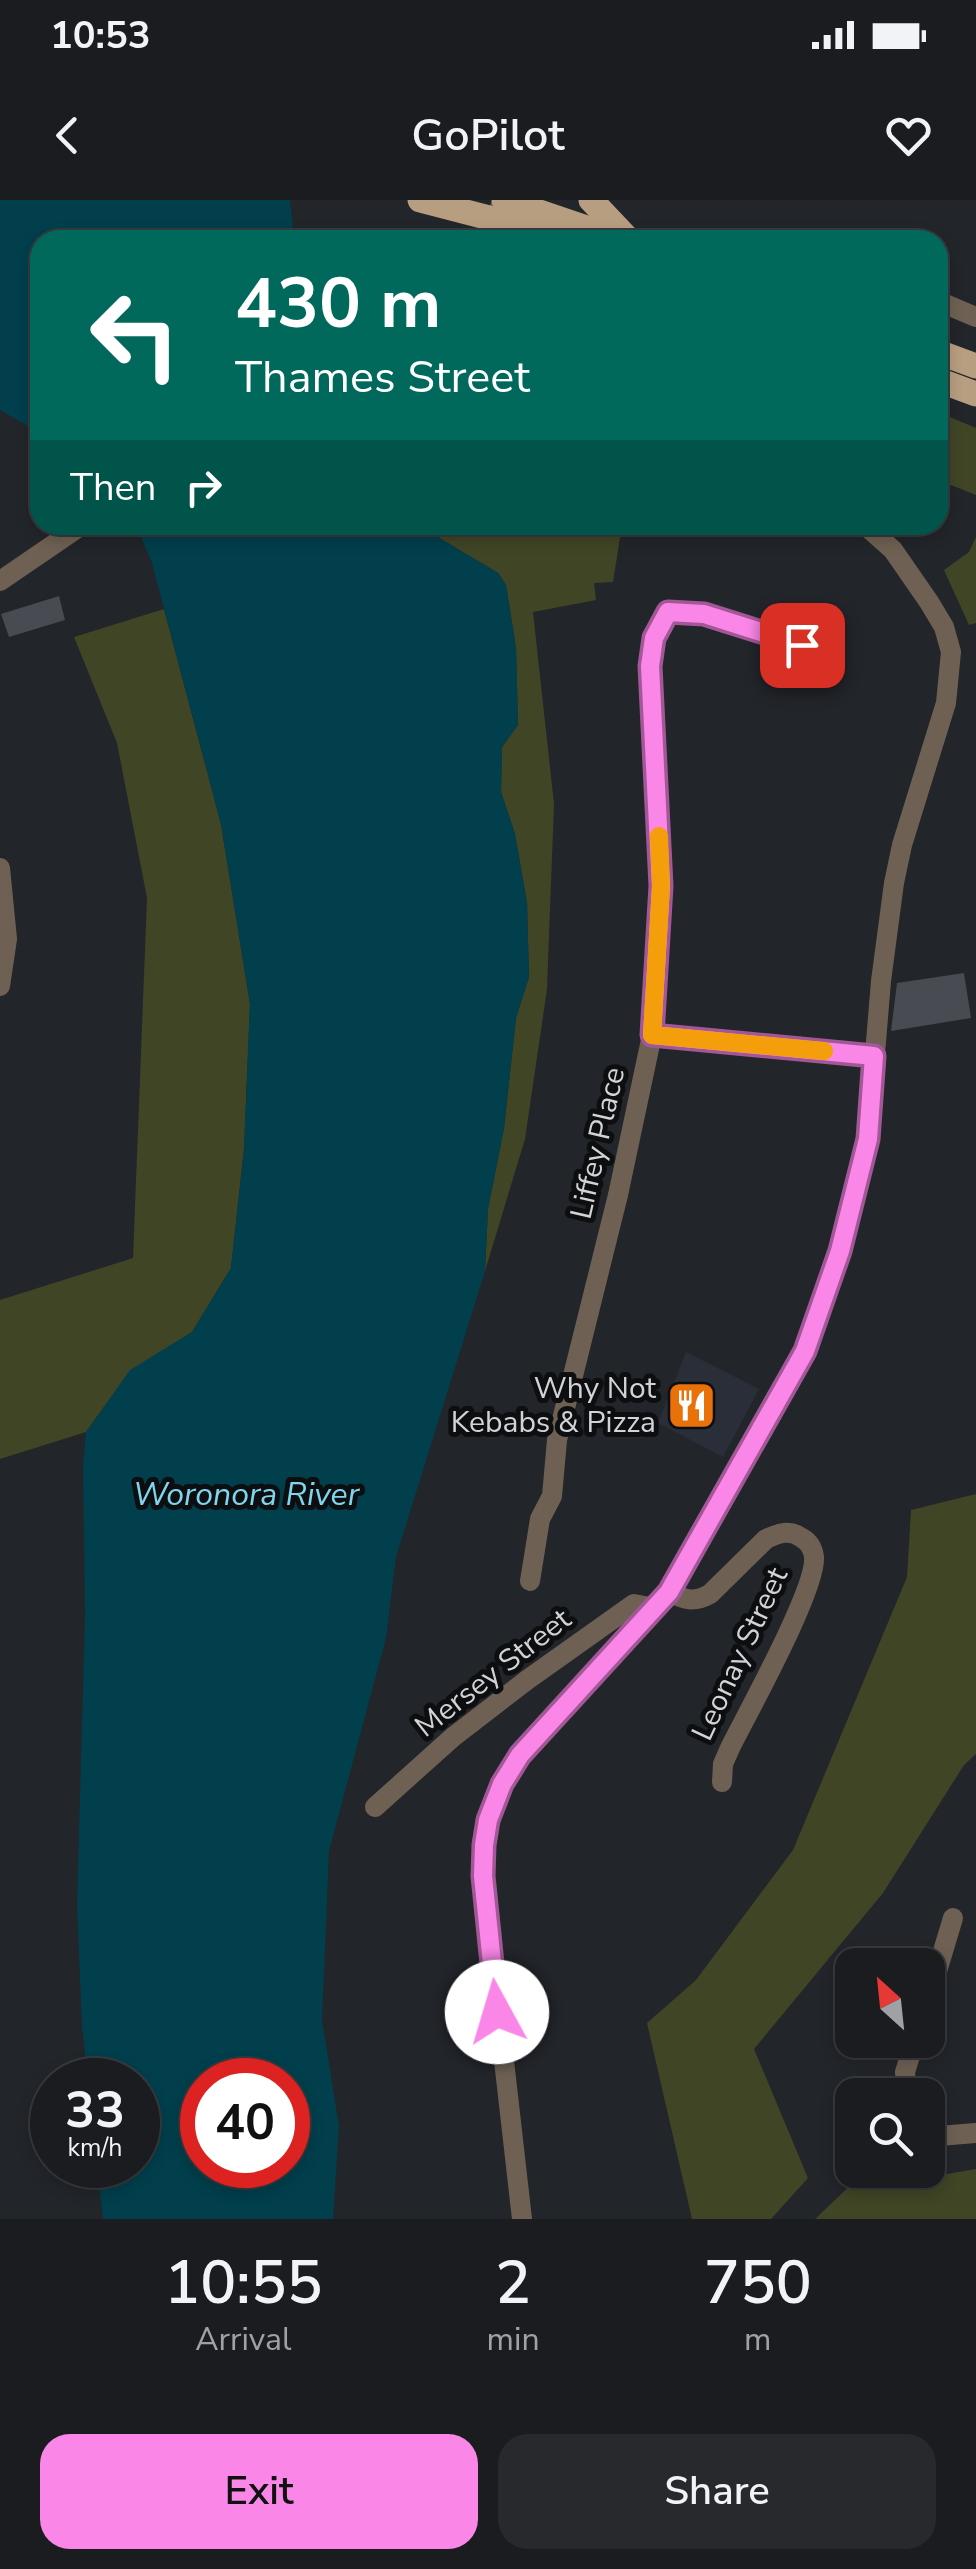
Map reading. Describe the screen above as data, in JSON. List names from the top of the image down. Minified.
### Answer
{"streets":{"street":["Liffey Place","Leonay Street","Mersey Street"]},"crossings":[["Leonay Street","Mersey Street"]],"water":["Woronora River"],"places":{"restaurant":["Why Not Kebabs & Pizza"]},"north":"top left","page":{"status":"10:53","header":"GoPilot","turn":["430 m","Thames Street"],"then":"Then","speed":"33 km/h","limit":"40","eta":["10:55","Arrival","2","min","750","m"],"buttons":["Exit","Share"]}}
